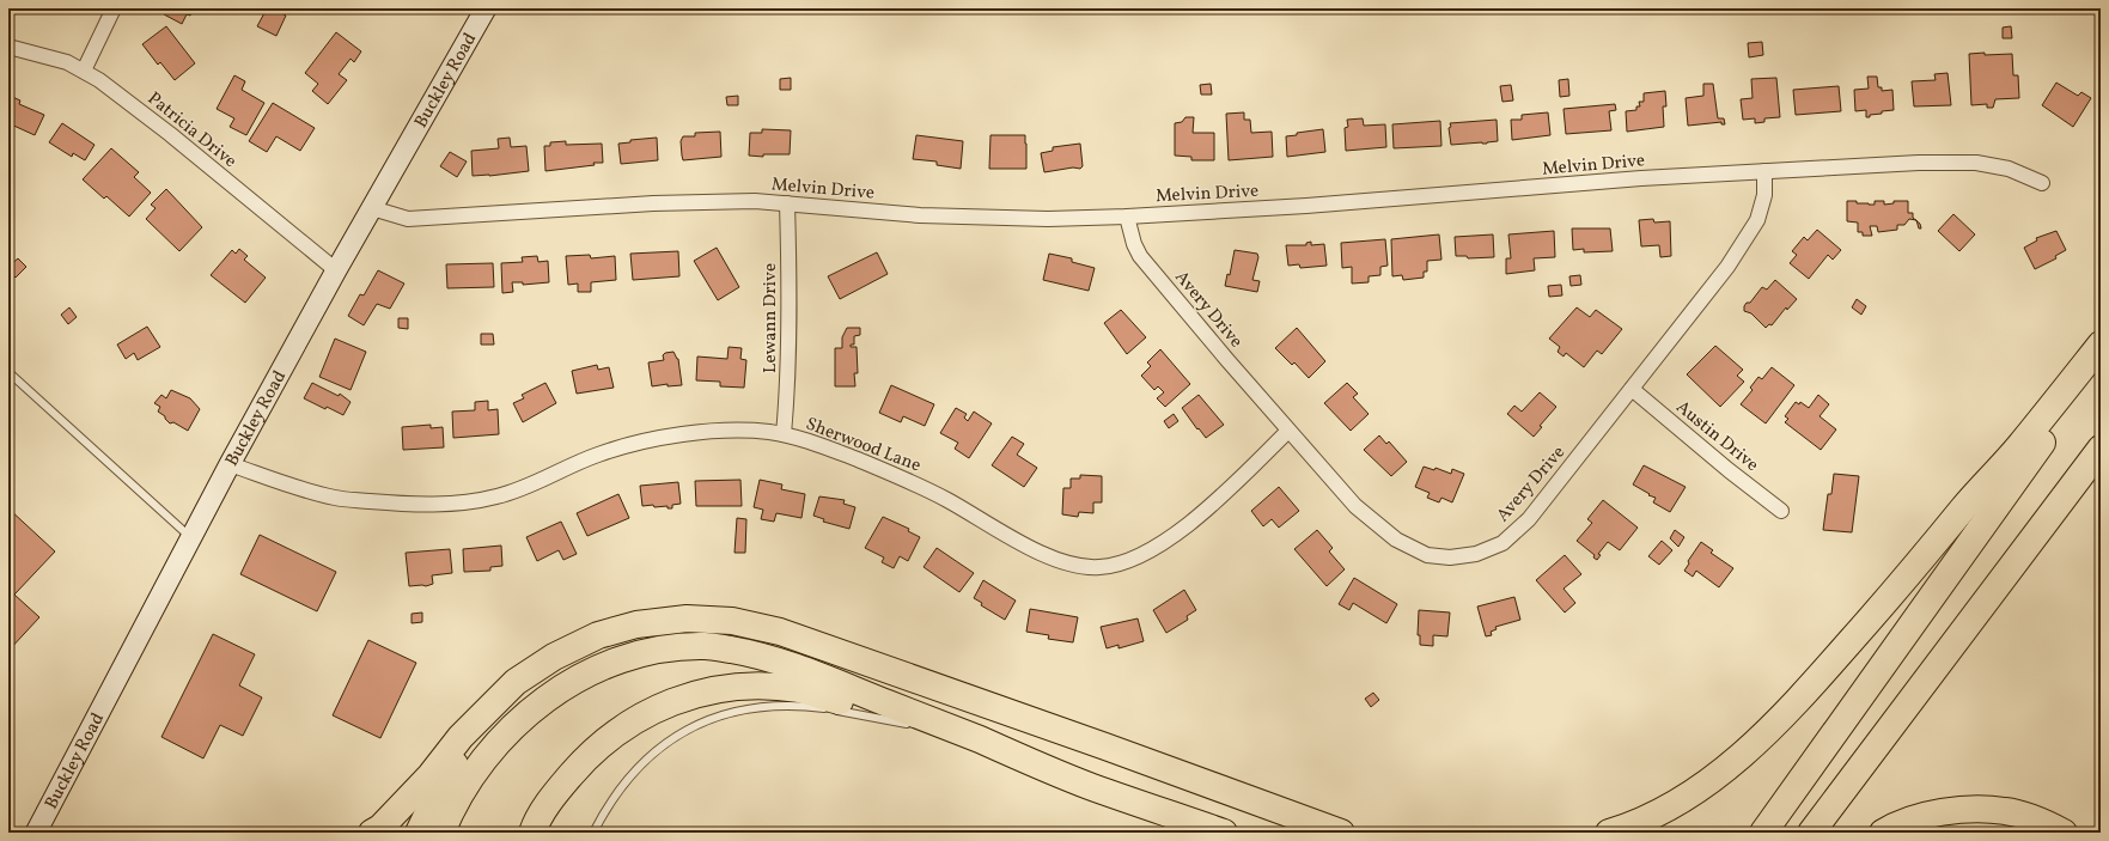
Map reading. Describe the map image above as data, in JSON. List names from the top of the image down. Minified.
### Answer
{"streets":{"street":["Buckley Road","Patricia Drive","Melvin Drive","Avery Drive","Lewann Drive","Austin Drive","Sherwood Lane"]},"crossings":[["Buckley Road","Patricia Drive"],["Buckley Road","Melvin Drive"],["Buckley Road","Sherwood Lane"],["Melvin Drive","Avery Drive"],["Melvin Drive","Lewann Drive"],["Avery Drive","Austin Drive"],["Avery Drive","Sherwood Lane"],["Lewann Drive","Sherwood Lane"]]}
